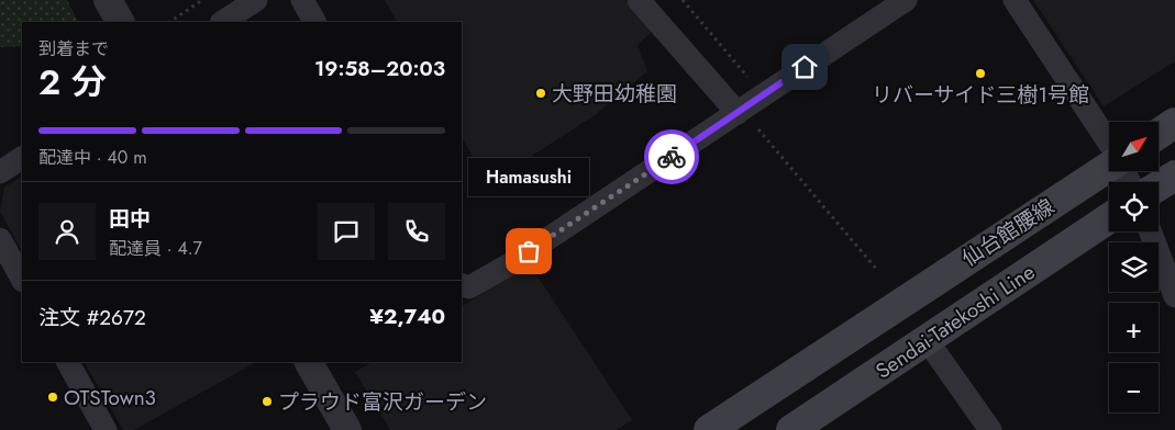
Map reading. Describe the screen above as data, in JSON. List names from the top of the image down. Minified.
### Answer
{"streets":{"main road":["Sendai-Tatekoshi Line"]},"places":["リバーサイド三樹1号館","大野田幼稚園","Hamasushi","OTSTown3","プラウド富沢ガーデン"],"north":"top right","page":{"heading":["2 分","到着まで","19:58–20:03"],"panel":["田中","配達員 · 4.7","注文 #2672","¥2,740"],"bar":"配達中 · 40 m","map_buttons":["+","−"],"bubble":"Hamasushi"}}
